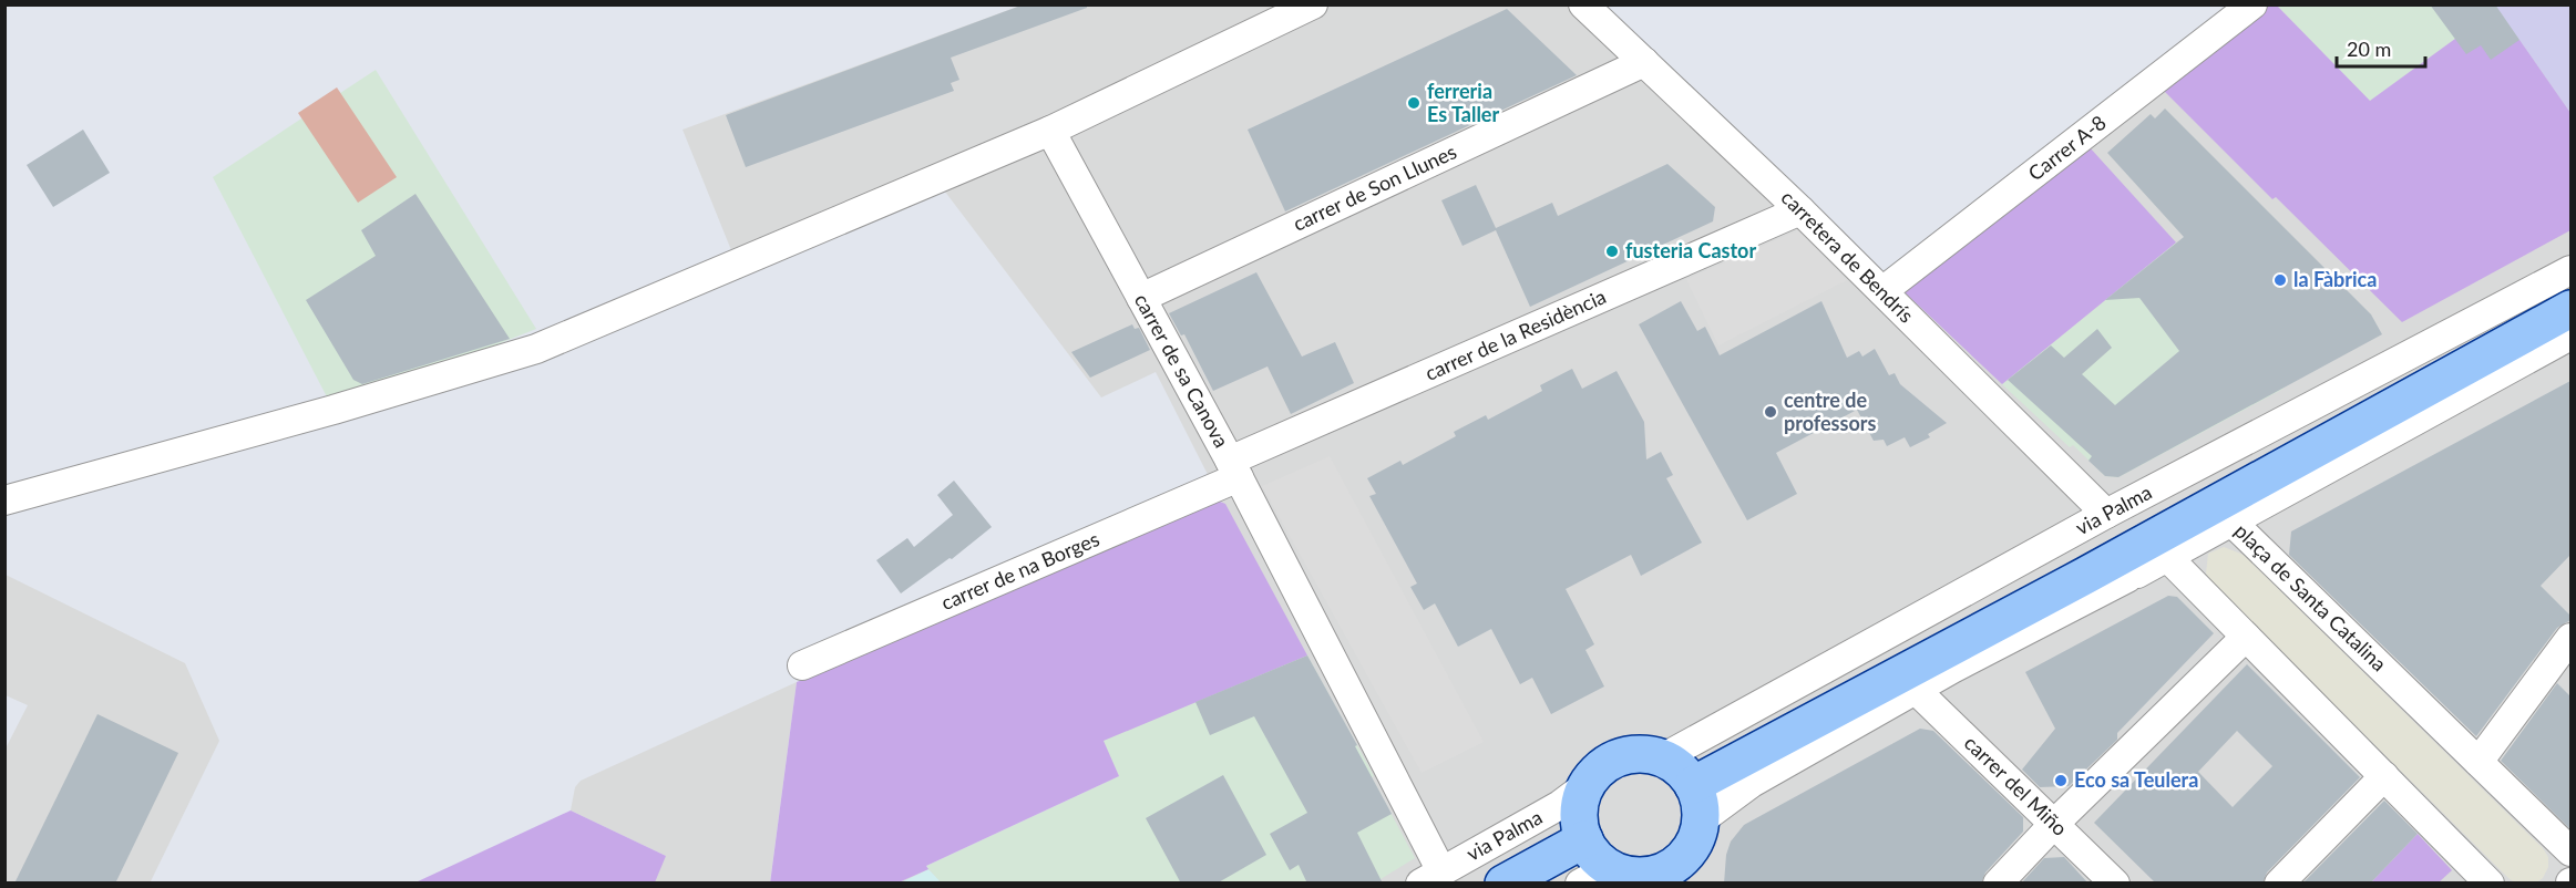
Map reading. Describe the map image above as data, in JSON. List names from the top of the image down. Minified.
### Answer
{"streets":{"main road":["via Palma"],"street":["Carrer A-8","carrer de Son Llunes","carretera de Bendrís","carrer de la Residència","carrer de sa Canova","carrer de na Borges","plaça de Santa Catalina","carrer del Miño"]},"crossings":[["Carrer A-8","carretera de Bendrís"],["carrer de Son Llunes","carretera de Bendrís"],["carrer de Son Llunes","carrer de sa Canova"],["carretera de Bendrís","carrer de la Residència"],["carretera de Bendrís","via Palma"],["carrer de la Residència","carrer de sa Canova"],["carrer de la Residència","carrer de na Borges"],["carrer de sa Canova","via Palma"],["carrer de sa Canova","carrer de na Borges"]],"places":["ferreria Es Taller","fusteria Castor","la Fàbrica","centre de professors","Eco sa Teulera"],"scale_bar":"20 m"}
